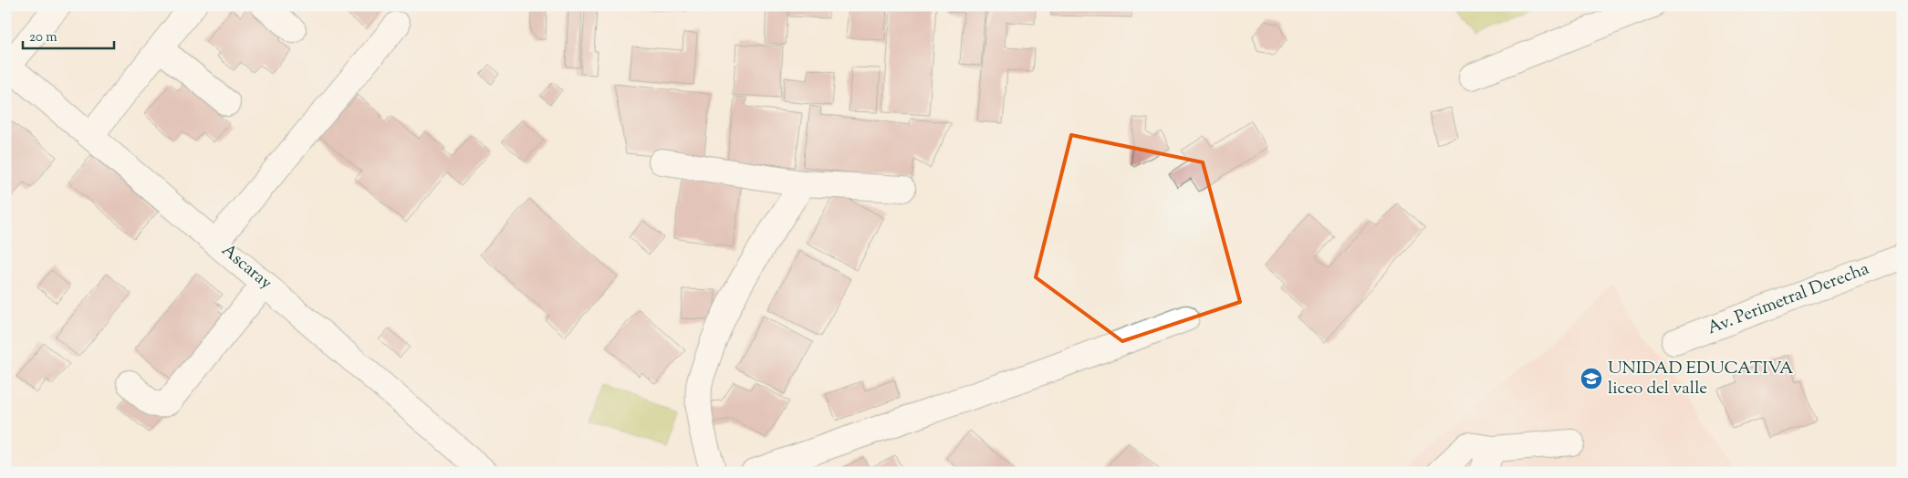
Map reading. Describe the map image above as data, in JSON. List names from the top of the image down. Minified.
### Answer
{"streets":{"street":["Ascaray","Av. Perimetral Derecha"]},"places":{"school or university":["UNIDAD EDUCATIVA liceo del valle"]},"scale_bar":"20 m"}
